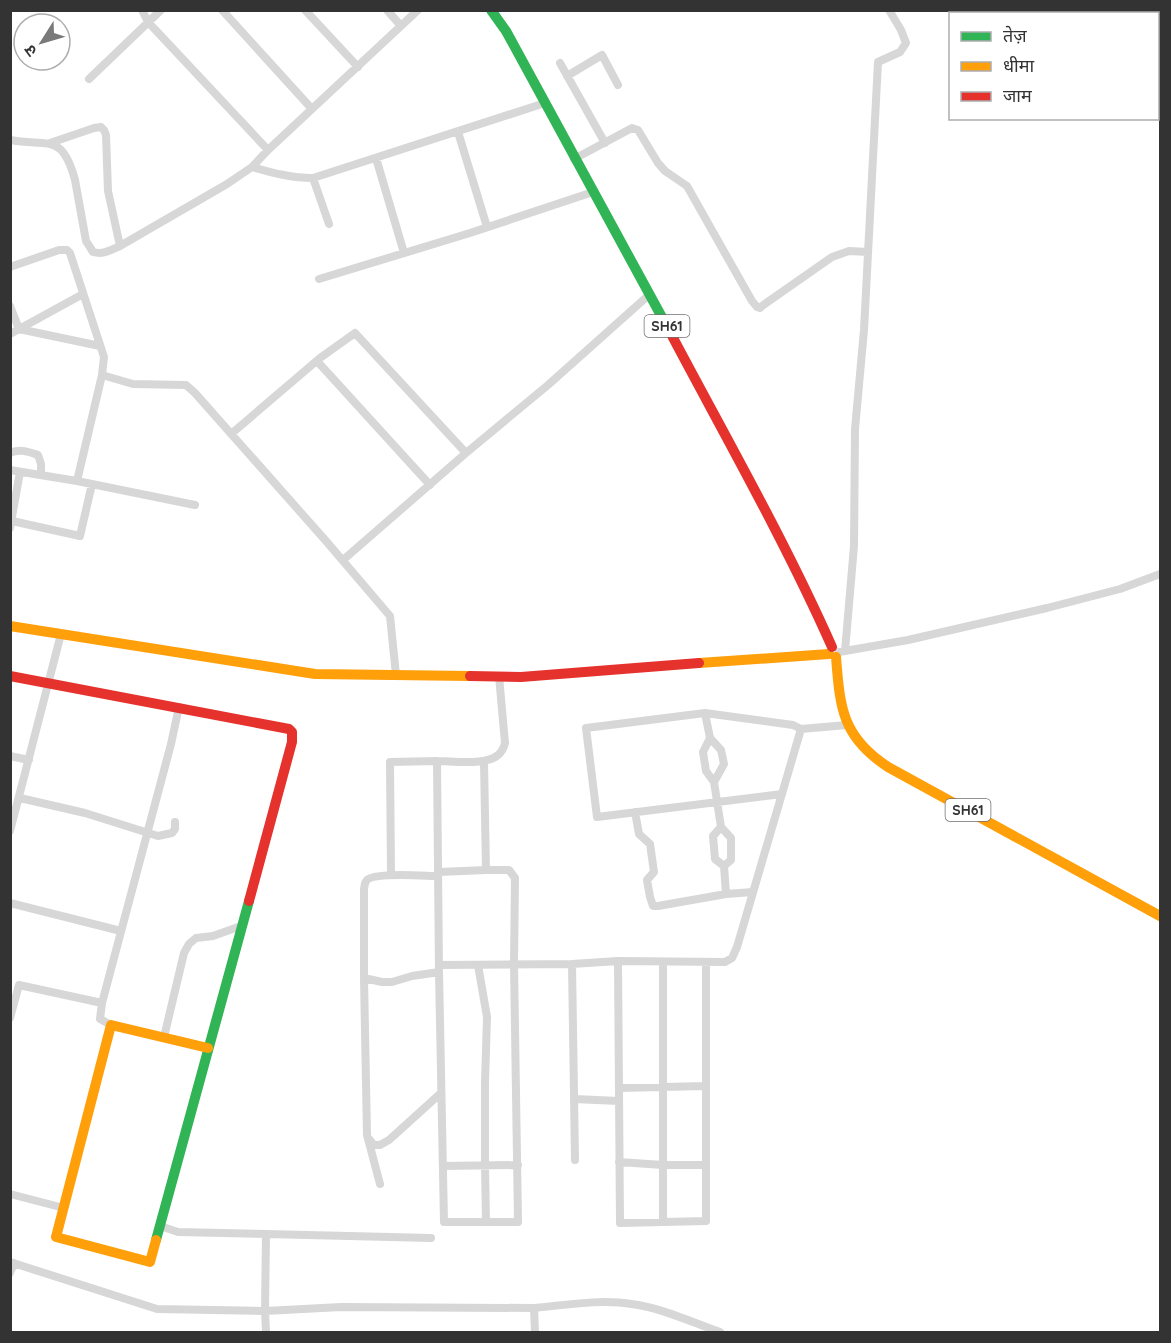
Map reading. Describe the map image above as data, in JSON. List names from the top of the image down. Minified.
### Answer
{"streets":{"street":["SH61"]},"legend":["तेज़","धीमा","जाम"],"north":"bottom left"}
